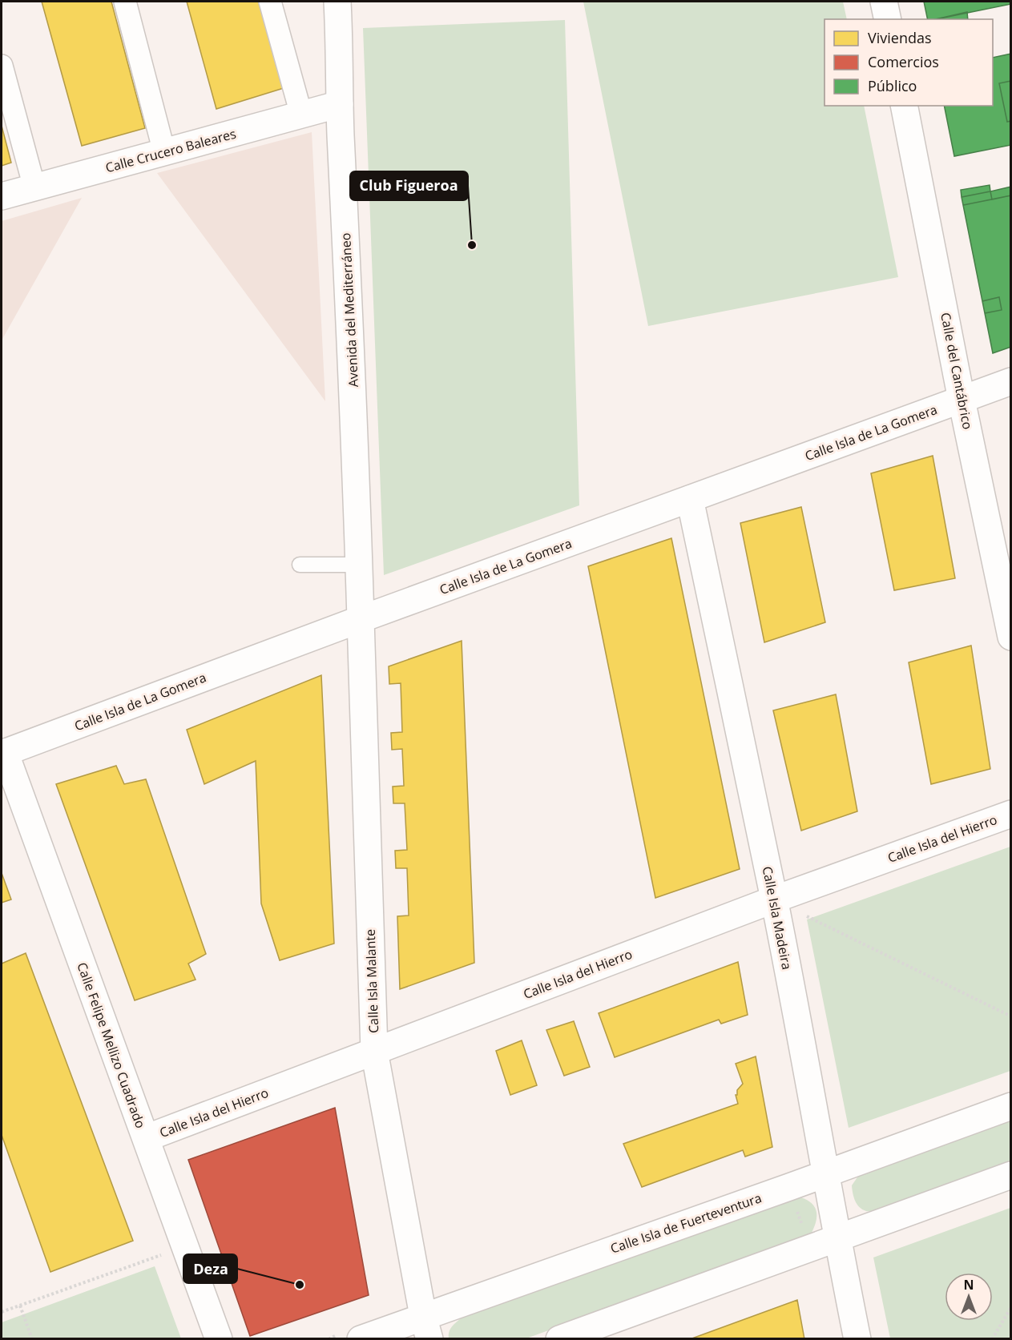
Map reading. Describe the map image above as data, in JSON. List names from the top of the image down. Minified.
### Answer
{"streets":{"street":["Calle Crucero Baleares","Avenida del Mediterráneo","Calle del Cantábrico","Calle Isla de La Gomera","Calle Isla del Hierro","Calle Isla Madeira","Calle Isla Malante","Calle Felipe Mellizo Cuadrado","Calle Isla de Fuerteventura"]},"crossings":[["Calle Crucero Baleares","Avenida del Mediterráneo"],["Avenida del Mediterráneo","Calle Isla de La Gomera"],["Avenida del Mediterráneo","Calle Isla Malante"],["Calle del Cantábrico","Calle Isla de La Gomera"],["Calle Isla de La Gomera","Calle Isla Madeira"],["Calle Isla de La Gomera","Calle Isla Malante"],["Calle Isla de La Gomera","Calle Felipe Mellizo Cuadrado"],["Calle Isla del Hierro","Calle Isla Madeira"],["Calle Isla del Hierro","Calle Isla Malante"],["Calle Isla del Hierro","Calle Felipe Mellizo Cuadrado"],["Calle Isla Madeira","Calle Isla de Fuerteventura"],["Calle Isla Malante","Calle Isla de Fuerteventura"]],"places":["Club Figueroa","Deza"],"legend":["Viviendas","Comercios","Público"],"north":"top"}
